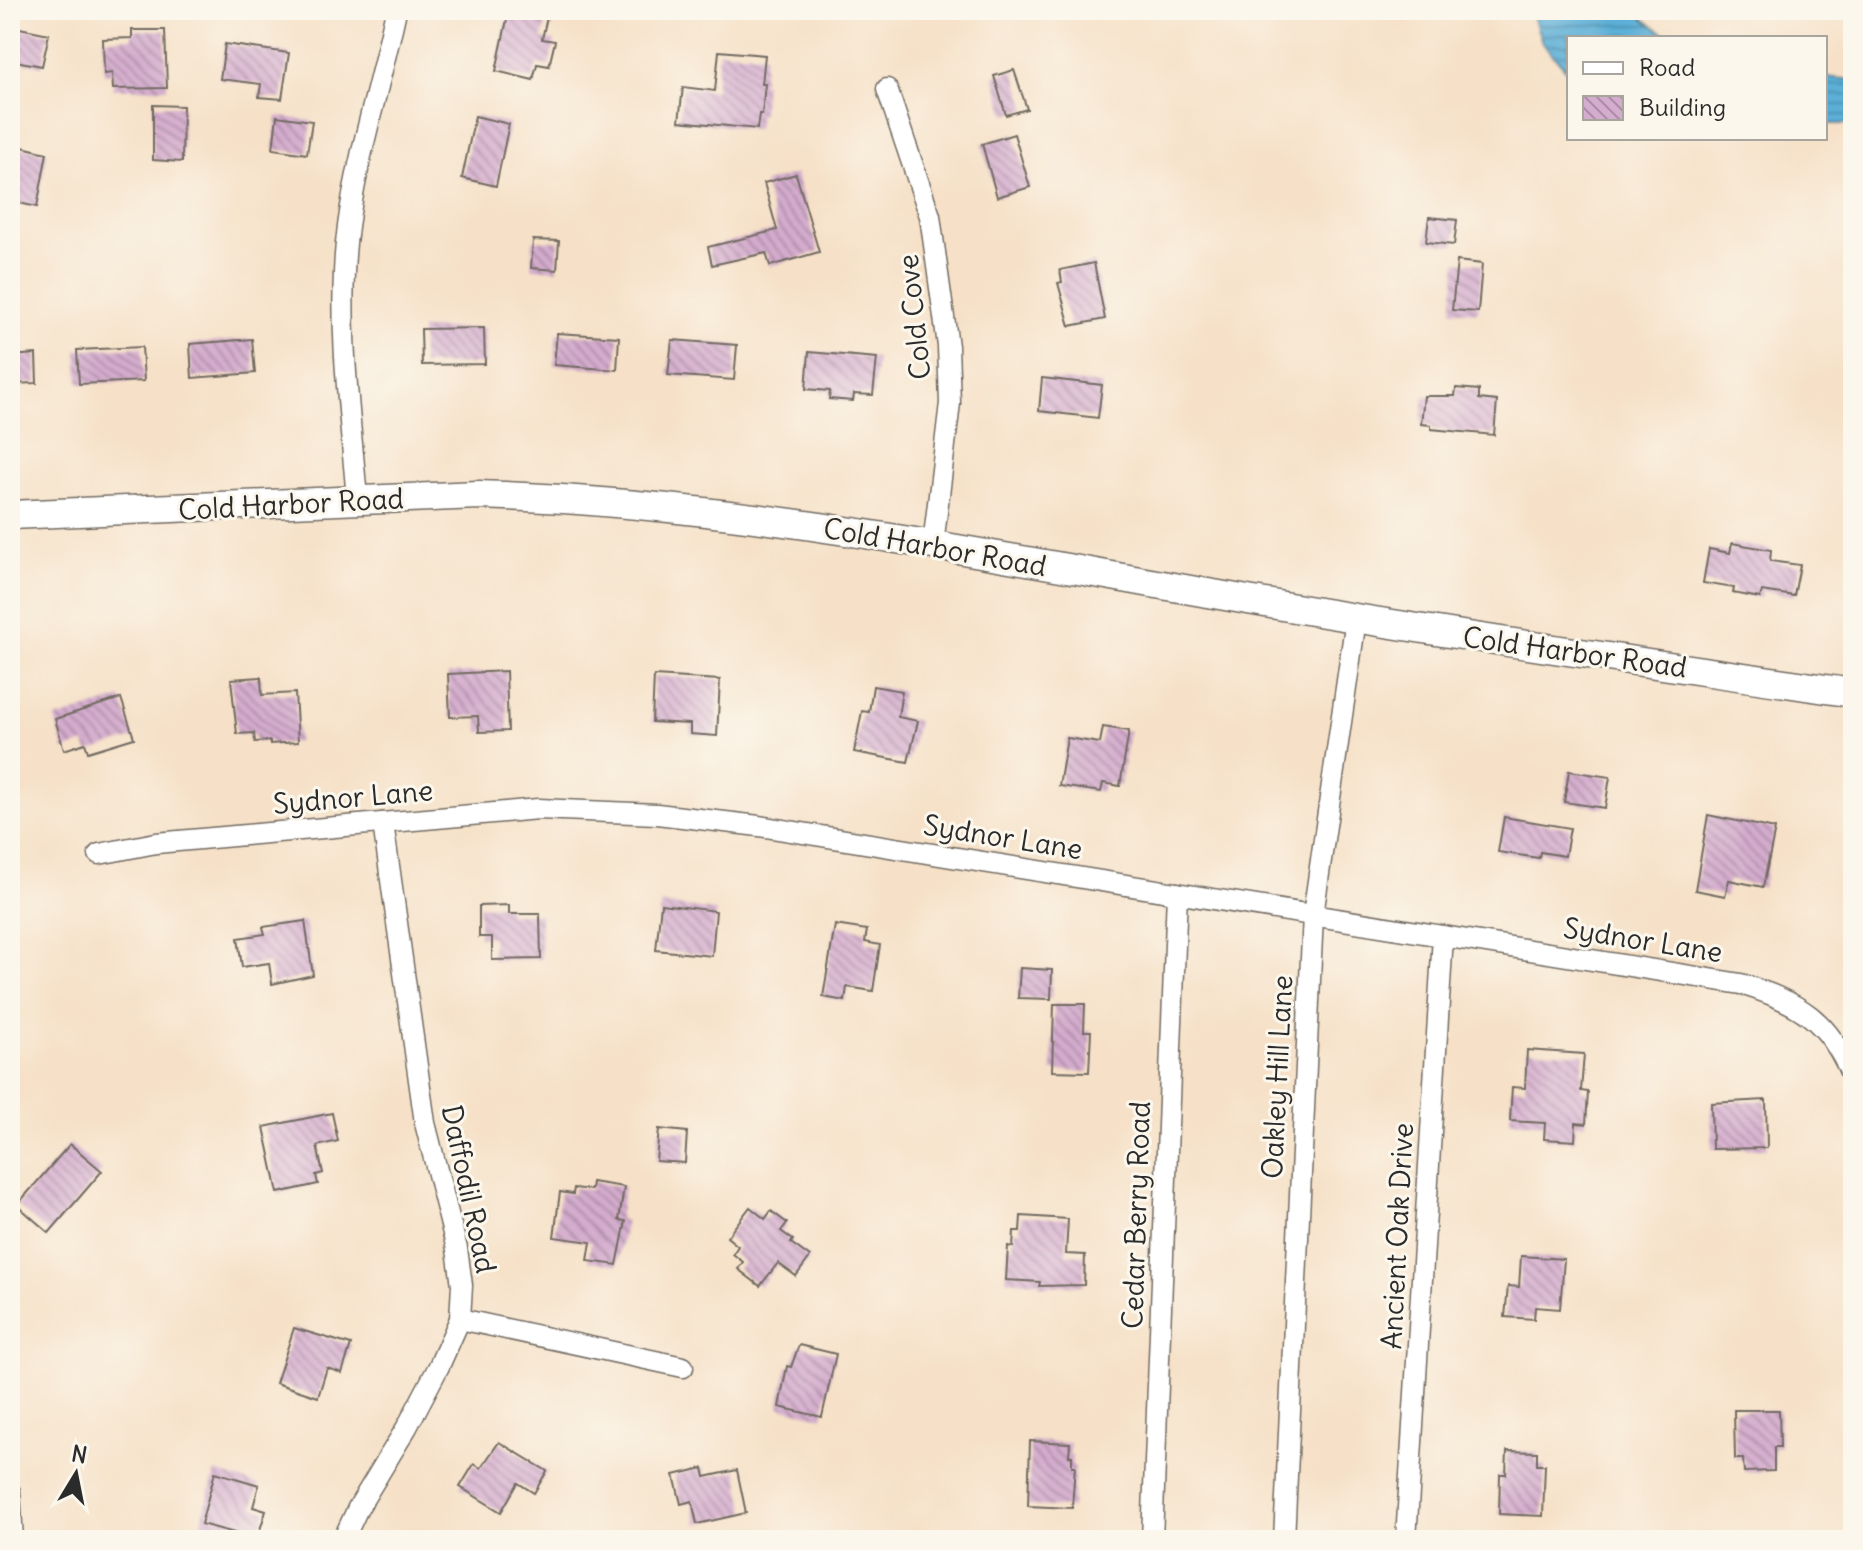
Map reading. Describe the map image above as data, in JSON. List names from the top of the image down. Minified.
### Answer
{"streets":{"main road":["Cold Harbor Road"],"street":["Cold Cove","Sydnor Lane","Oakley Hill Lane","Daffodil Road","Cedar Berry Road","Ancient Oak Drive"]},"crossings":[["Cold Cove","Cold Harbor Road"],["Cold Harbor Road","Oakley Hill Lane"],["Sydnor Lane","Oakley Hill Lane"],["Sydnor Lane","Daffodil Road"],["Sydnor Lane","Cedar Berry Road"],["Sydnor Lane","Ancient Oak Drive"]],"legend":["Road","Building"],"north":"top"}
